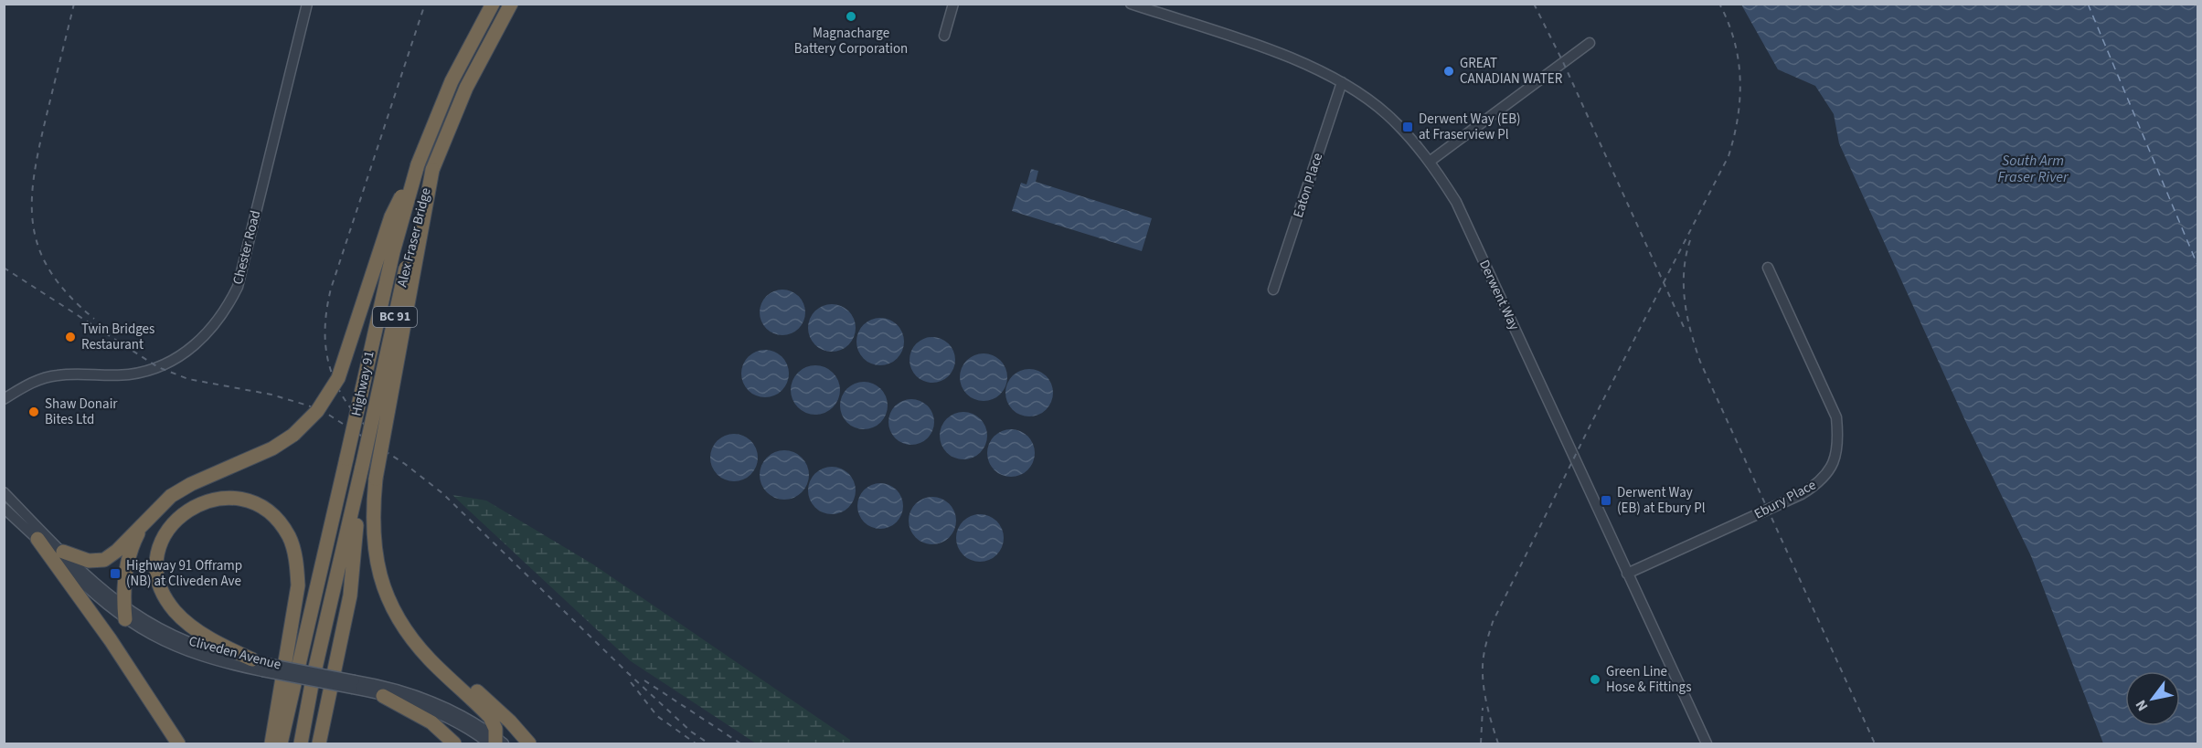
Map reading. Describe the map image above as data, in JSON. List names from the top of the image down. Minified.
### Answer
{"streets":{"highway":["Alex Fraser Bridge","BC 91","Highway 91"],"street":["Eaton Place","Chester Road","Derwent Way","Ebury Place","Cliveden Avenue"]},"crossings":[["Eaton Place","Derwent Way"],["Alex Fraser Bridge","BC 91"],["Derwent Way","Ebury Place"]],"water":["South Arm Fraser River"],"places":{"other":["Magnacharge Battery Corporation","GREAT CANADIAN WATER","Twin Bridges Restaurant","Shaw Donair Bites Ltd","Green Line Hose & Fittings"],"transit":["Derwent Way (EB) at Fraserview Pl","Derwent Way (EB) at Ebury Pl","Highway 91 Offramp (NB) at Cliveden Ave"]},"north":"bottom left"}
